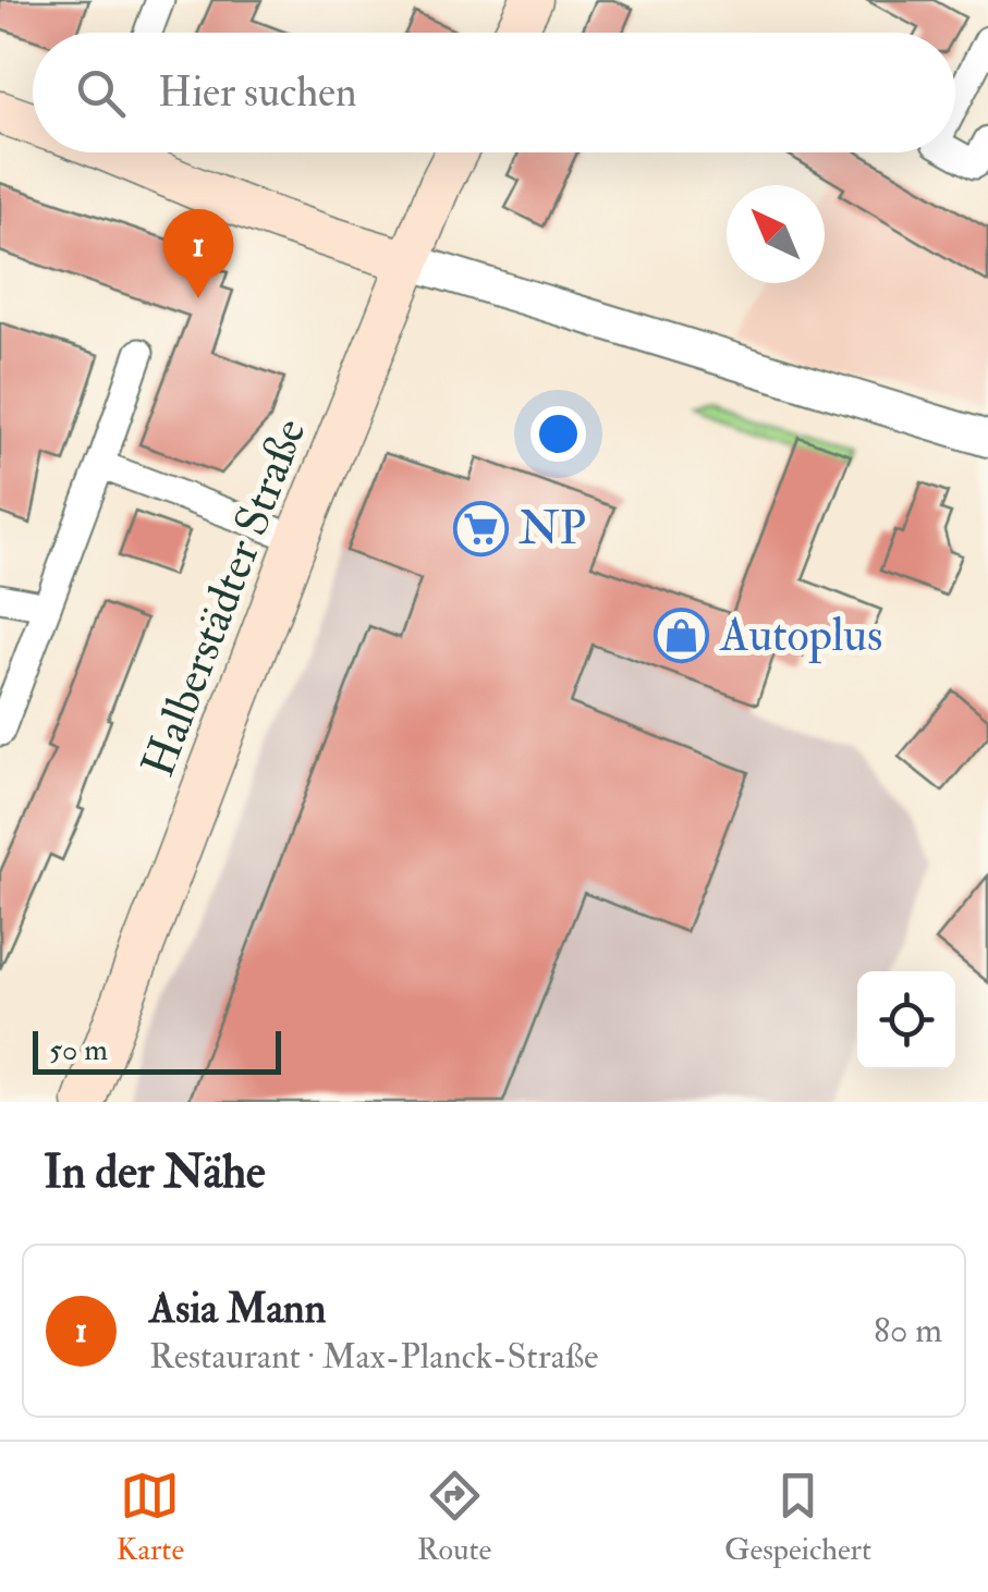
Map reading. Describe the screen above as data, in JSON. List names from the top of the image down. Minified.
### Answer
{"streets":{"main road":["Halberstädter Straße"]},"places":{"supermarket":["NP"],"shop":["Autoplus"]},"scale_bar":"50 m","north":"top left","page":{"search":"Hier suchen","pins":"1","scale":"50 m","heading":"In der Nähe","list":[{"mark":"1","name":"Asia Mann","note":"Restaurant · Max-Planck-Straße","value":"80 m"}],"nav":["Karte","Route","Gespeichert"]}}
